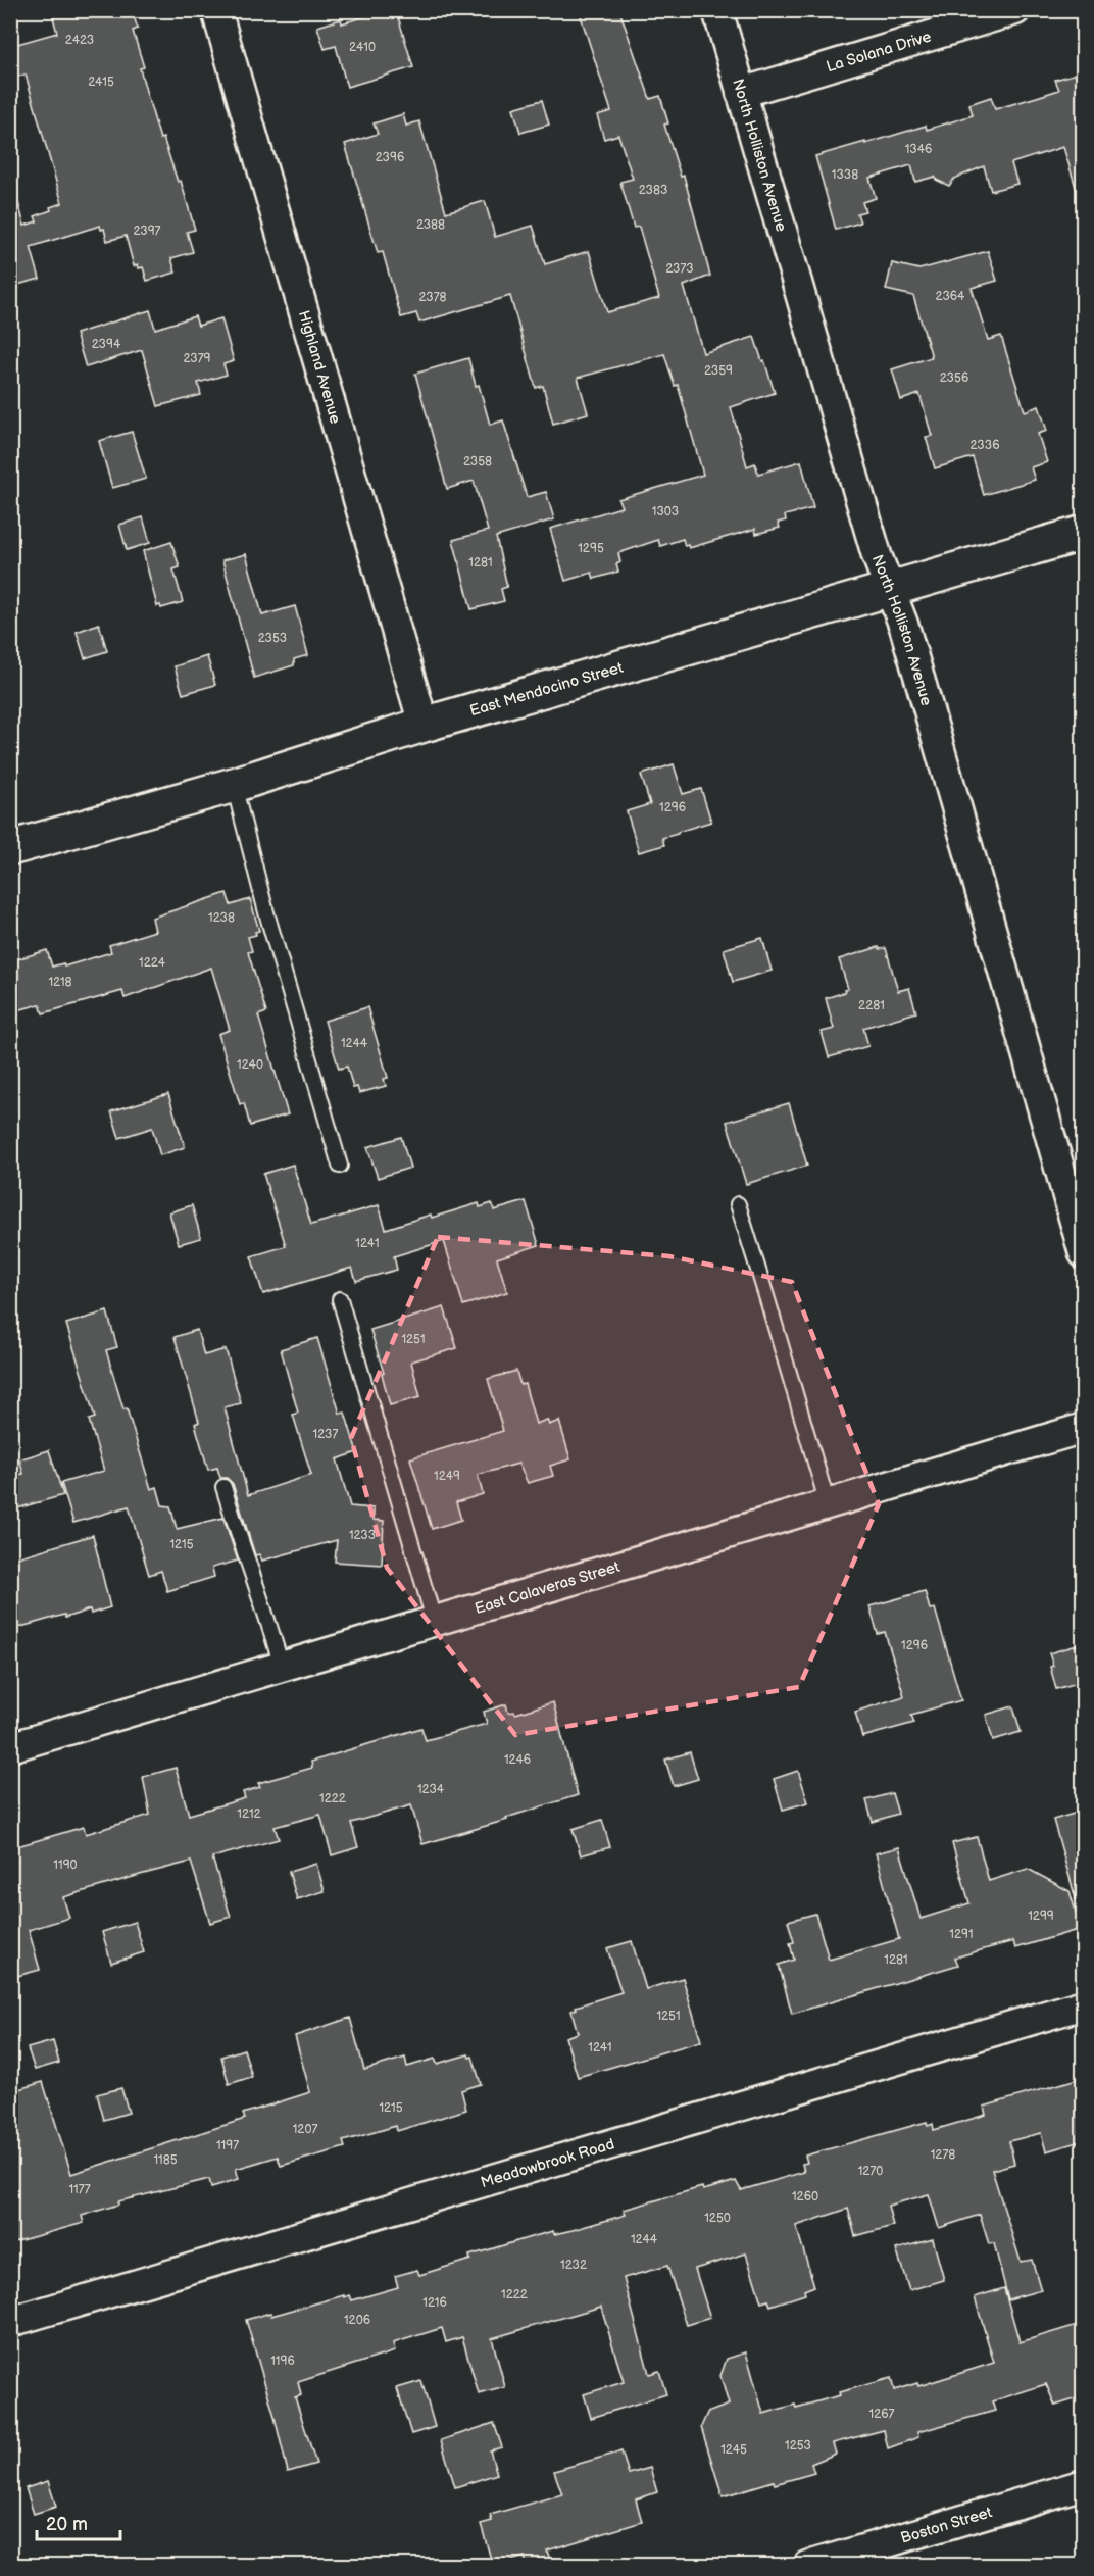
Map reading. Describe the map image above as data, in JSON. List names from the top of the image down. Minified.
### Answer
{"streets":{"street":["La Solana Drive","North Holliston Avenue","Highland Avenue","East Mendocino Street","East Calaveras Street","Meadowbrook Road","Boston Street"]},"crossings":[["La Solana Drive","North Holliston Avenue"],["North Holliston Avenue","East Mendocino Street"],["Highland Avenue","East Mendocino Street"]],"house_numbers":["2423","2410","2415","1346","2396","1338","2383","2388","2397","2373","2364","2378","2394","2379","2359","2356","2336","2358","1303","1295","1281","2353","1296","1238","1224","1218","2281","1244","1240","1241","1251","1237","1249","1233","1215","1296","1246","1234","1222","1212","1190","1299","1291","1281","1251","1241","1215","1207","1197","1278","1185","1270","1177","1260","1250","1244","1232","1222","1216","1206","1196","1267","1253","1245"],"scale_bar":"20 m"}
